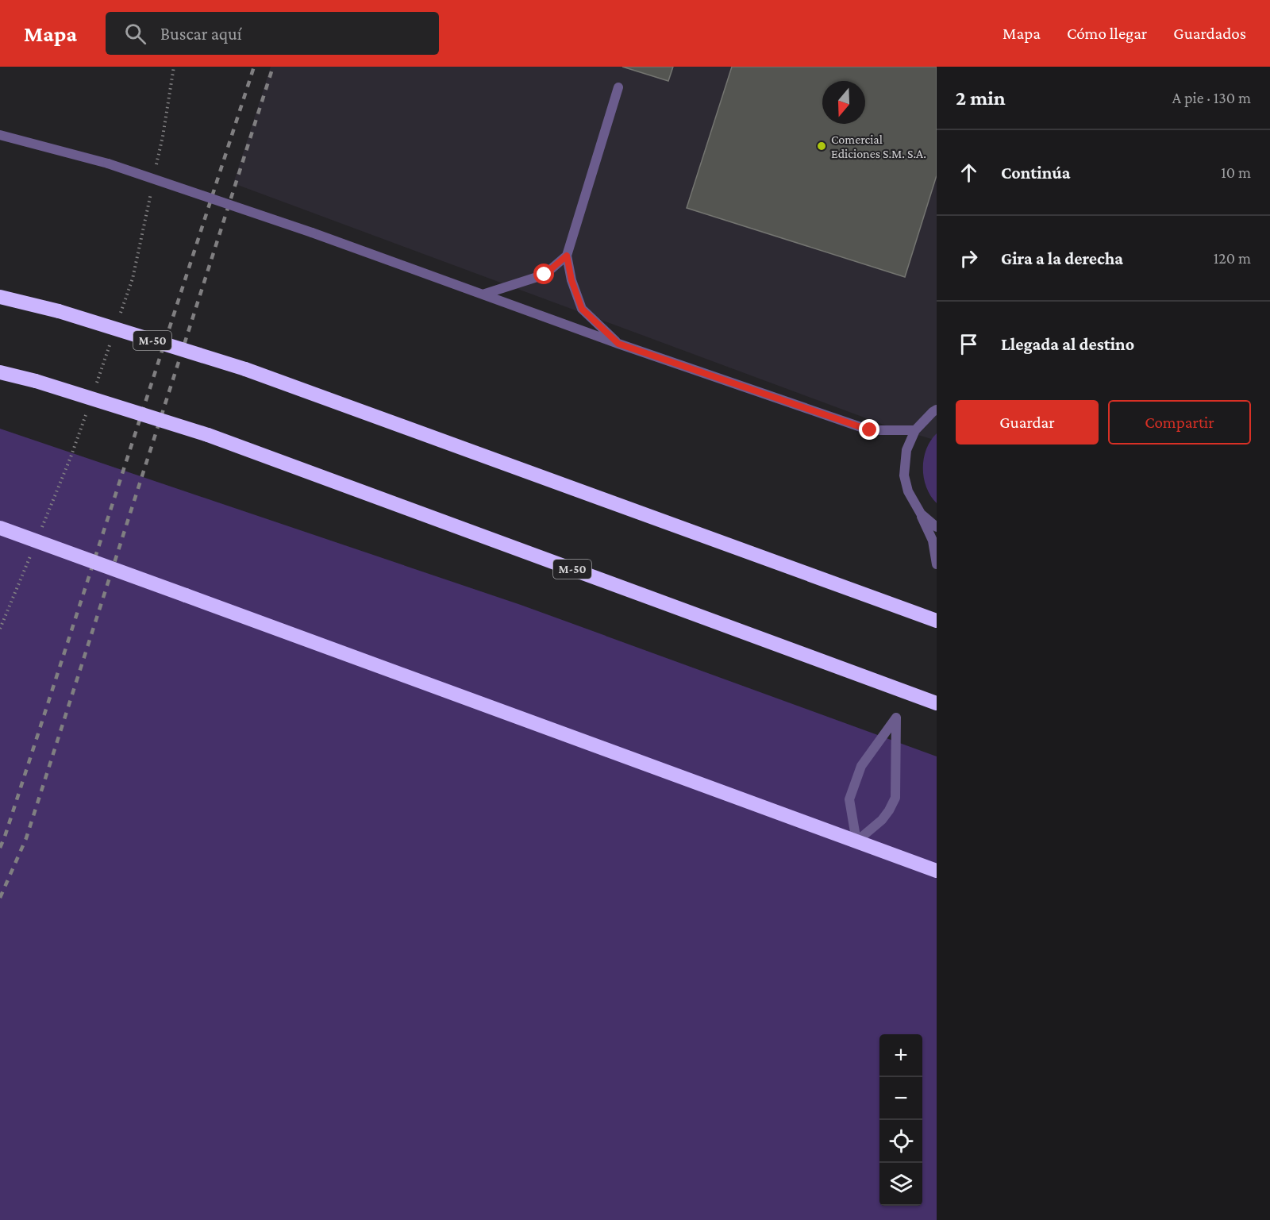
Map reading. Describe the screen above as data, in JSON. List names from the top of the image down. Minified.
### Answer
{"streets":{"highway":["M-50"]},"places":["Comercial Ediciones S.M. S.A."],"north":"bottom","page":{"header":"Mapa","search":"Buscar aquí","nav":["Mapa","Cómo llegar","Guardados"],"heading":["2 min","A pie · 130 m"],"list":[["Continúa","10 m"],["Gira a la derecha","120 m"],"Llegada al destino"],"buttons":["Guardar","Compartir"],"map_buttons":["+","−"]}}
